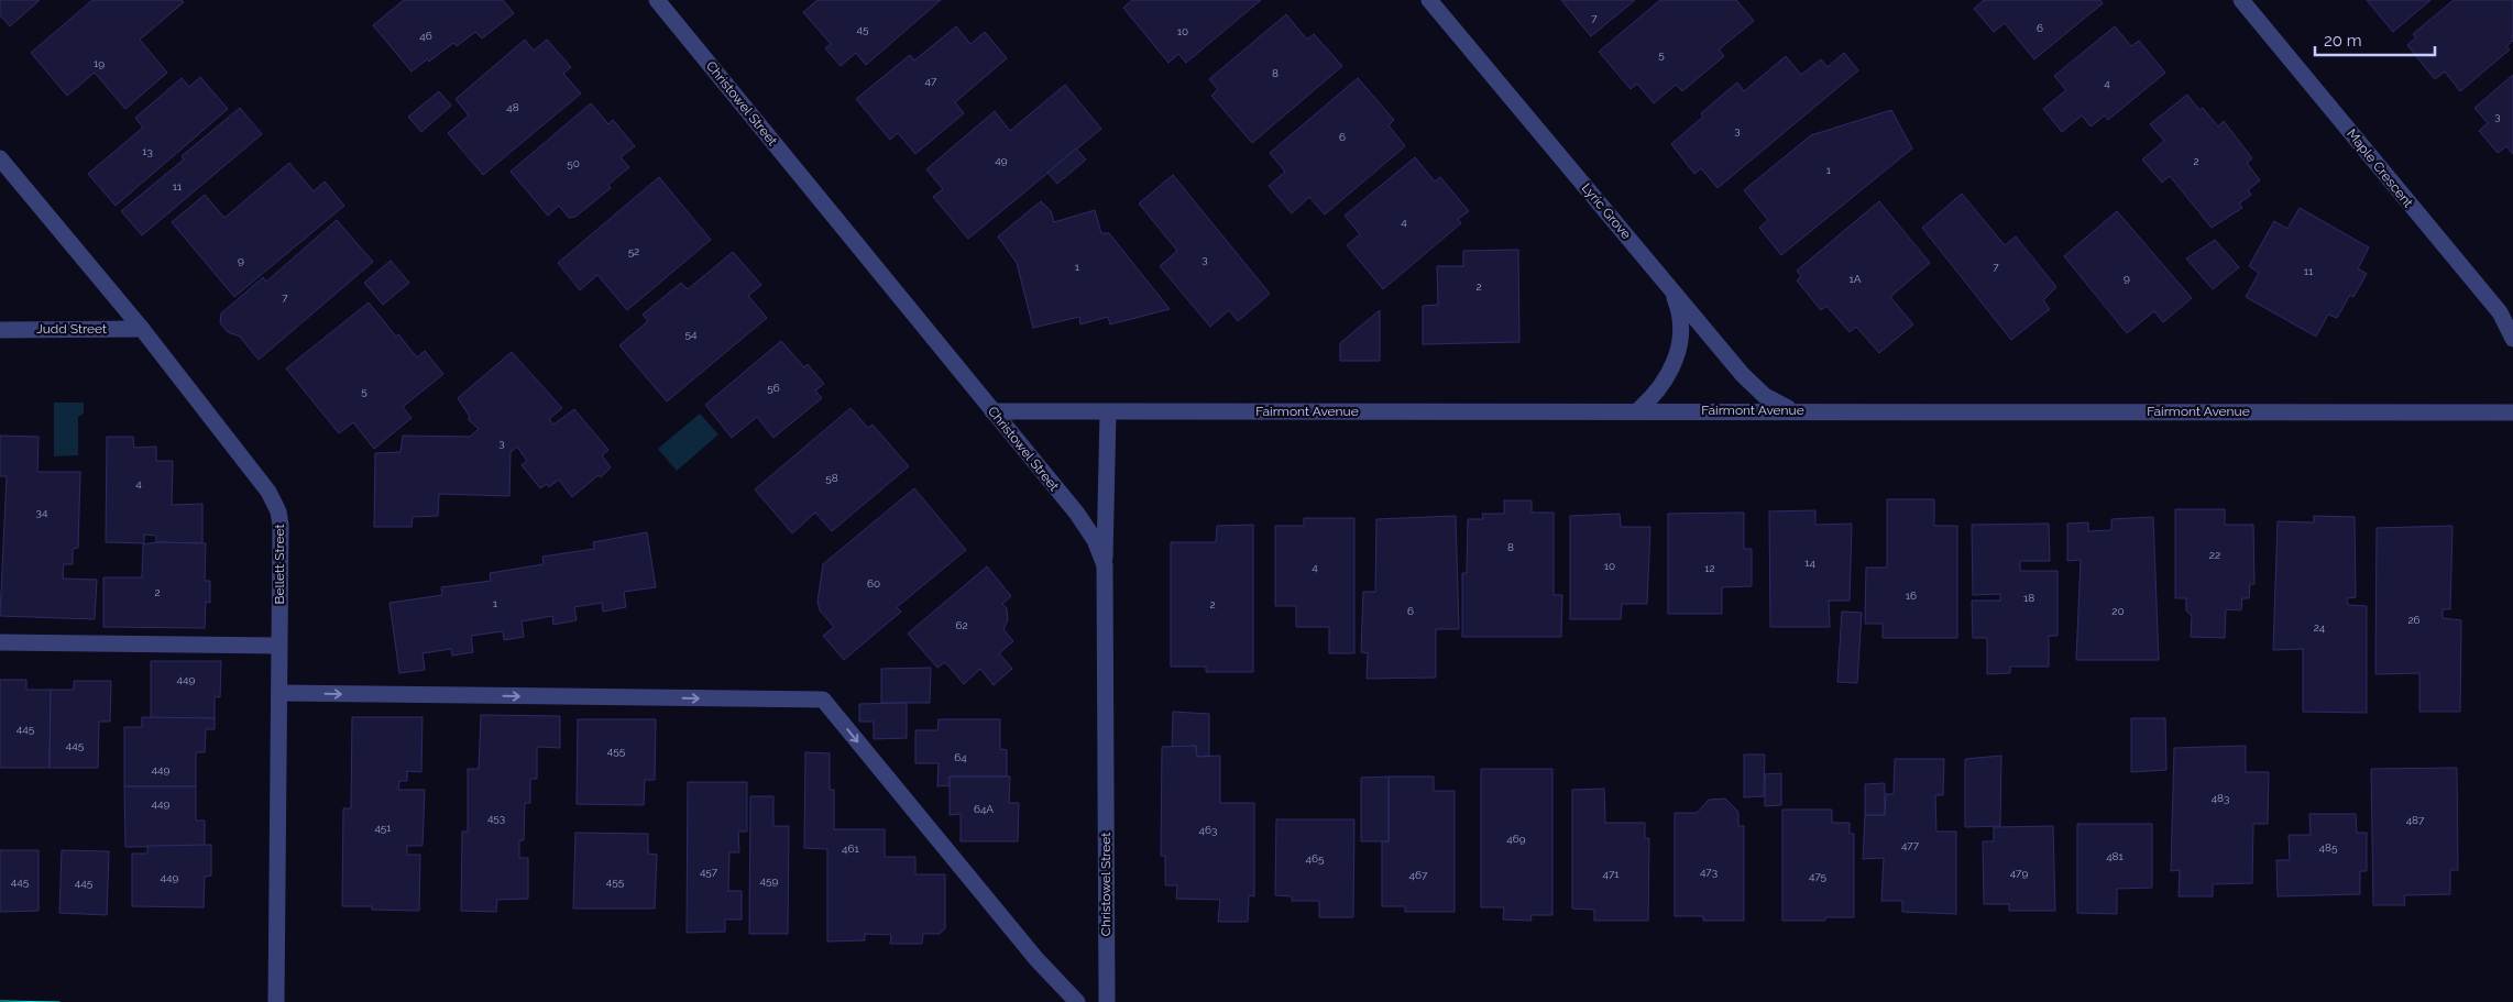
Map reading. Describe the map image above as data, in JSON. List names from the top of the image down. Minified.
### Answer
{"streets":{"street":["Christowel Street","Maple Crescent","Lyric Grove","Judd Street","Fairmont Avenue","Bellett Street"]},"crossings":[["Christowel Street","Fairmont Avenue"],["Lyric Grove","Fairmont Avenue"],["Judd Street","Bellett Street"]],"house_numbers":["7","6","45","10","46","5","19","8","47","4","48","3","3","6","13","49","2","50","1","11","4","52","3","9","1","7","11","9","1A","2","7","54","56","5","3","58","4","34","8","22","14","10","4","12","60","2","16","18","1","2","6","20","26","62","24","449","445","445","455","64","449","483","449","64A","453","487","451","463","469","477","485","461","481","465","457","473","479","471","467","475","449","459","445","455","445"],"scale_bar":"20 m"}
